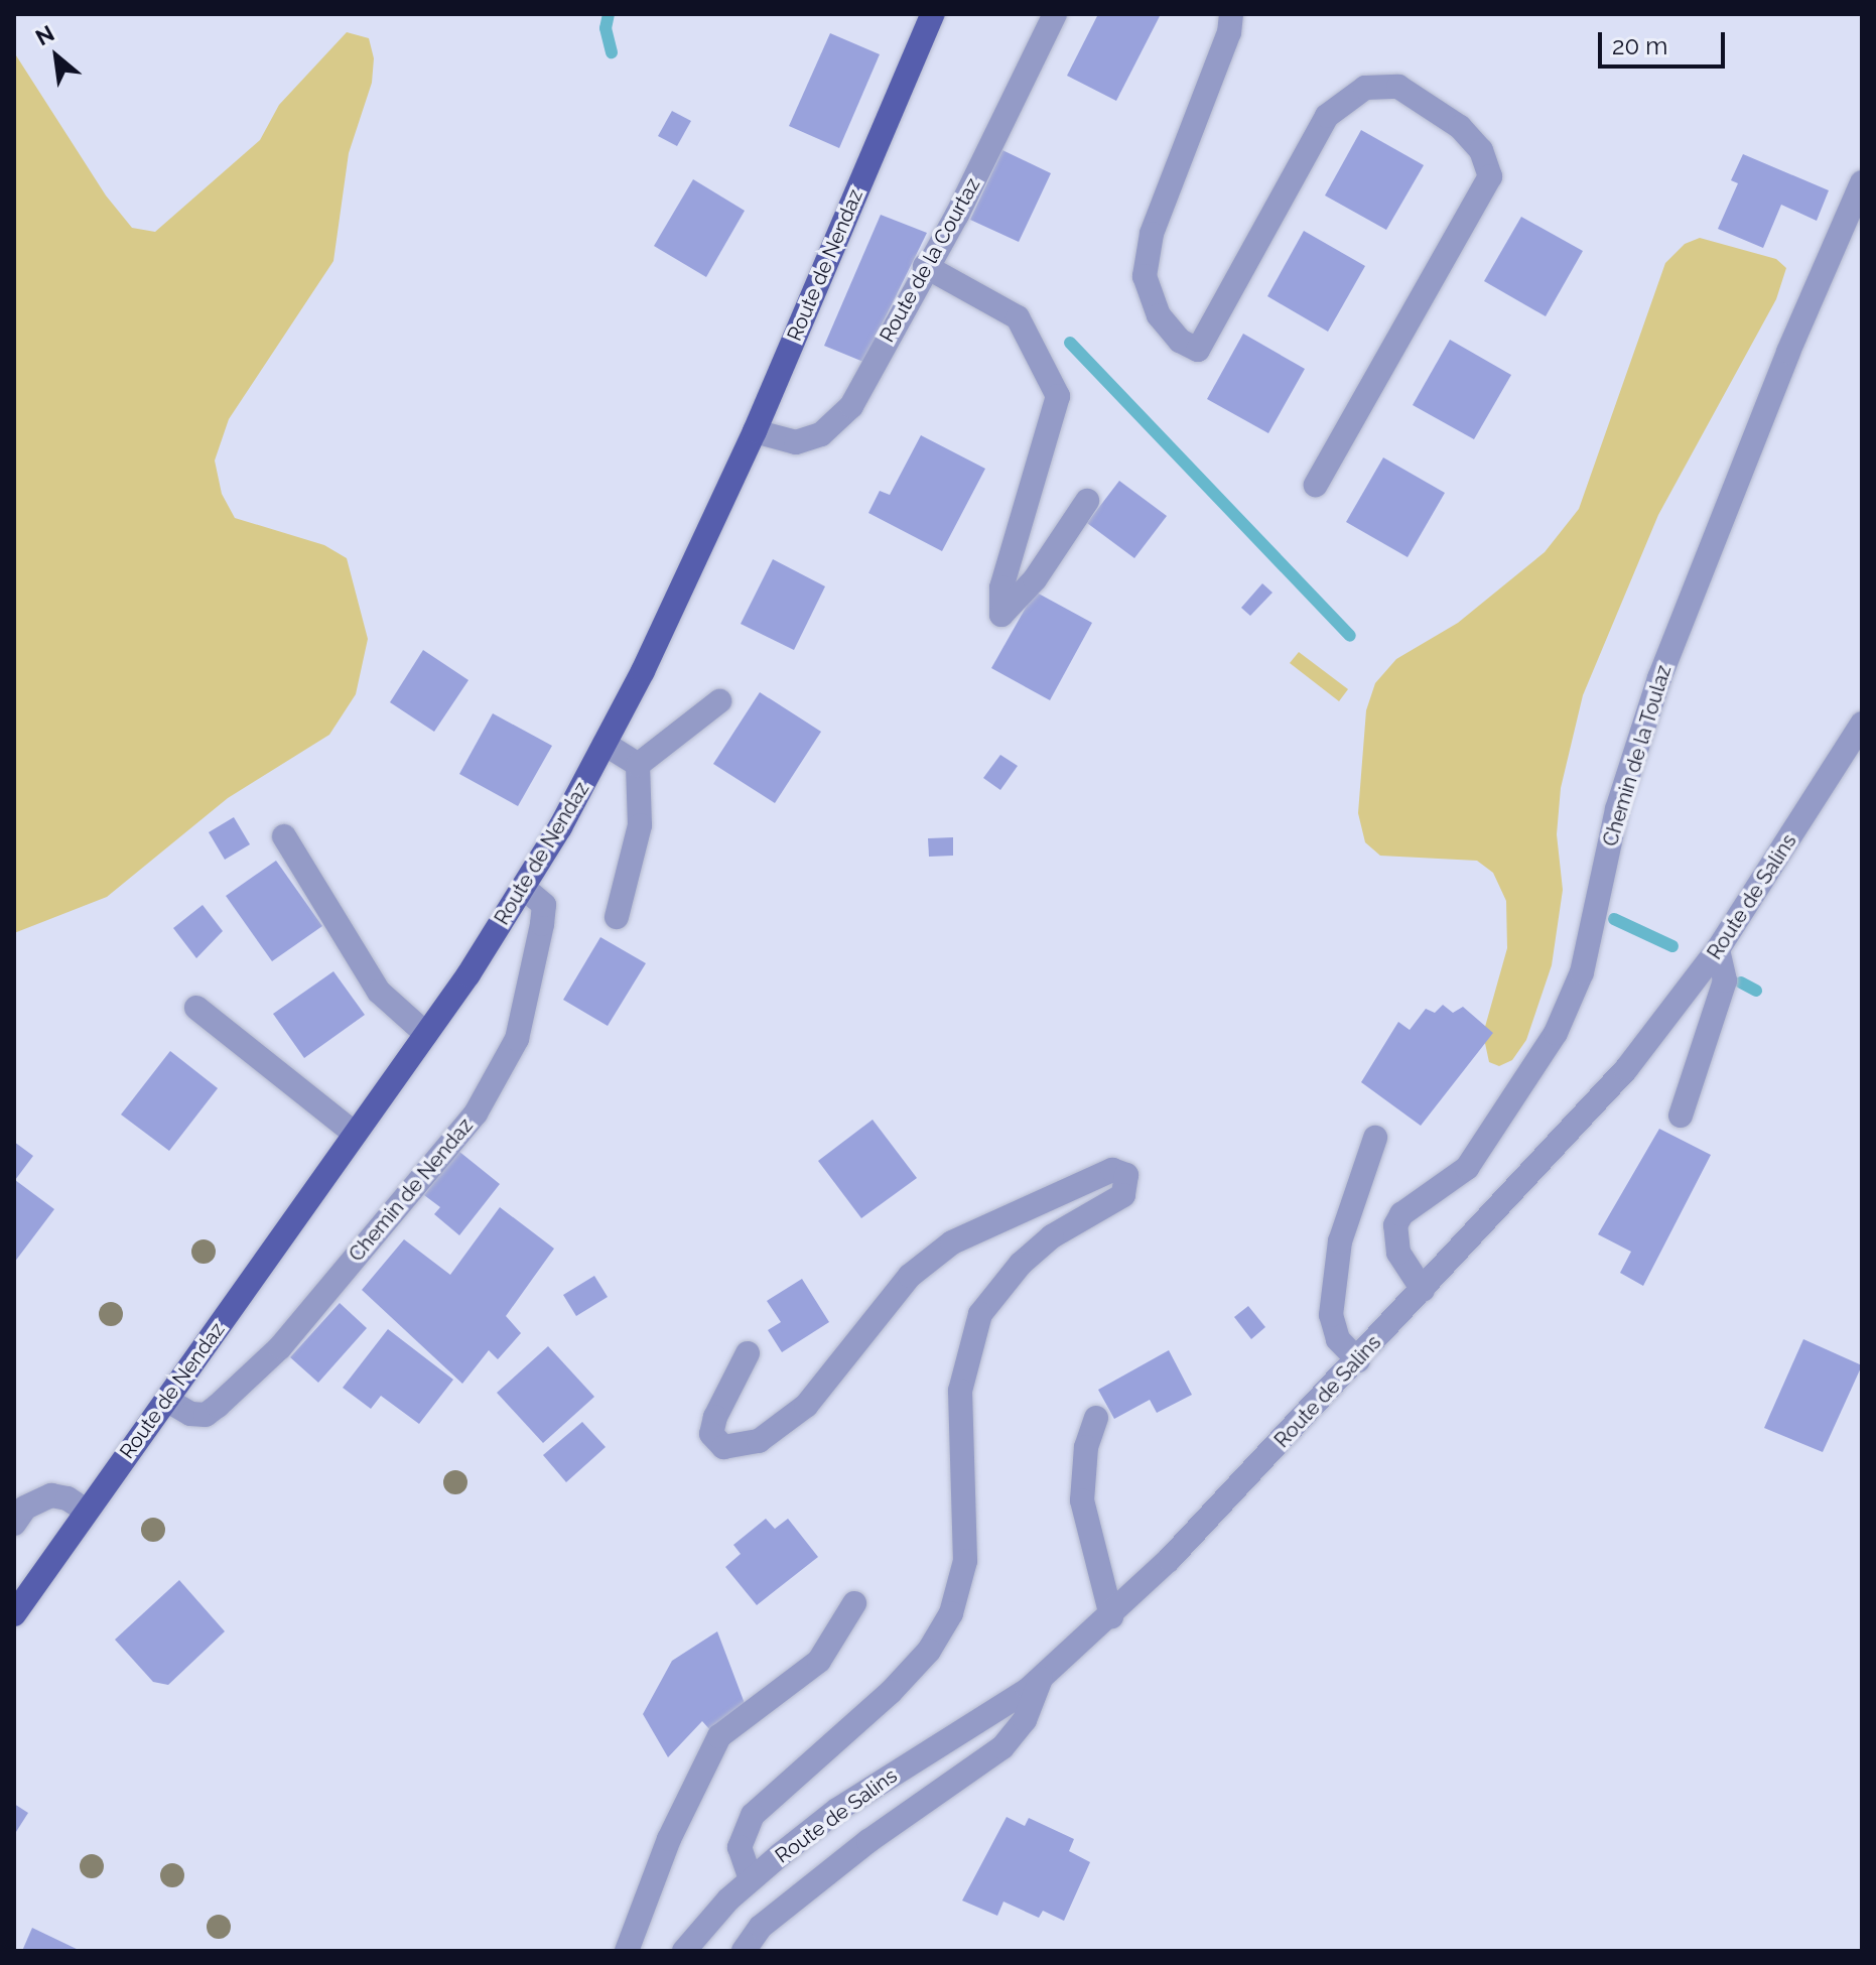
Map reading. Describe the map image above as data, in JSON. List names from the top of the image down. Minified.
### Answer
{"streets":{"main road":["Route de Nendaz"],"street":["Route de la Courtaz","Chemin de la Toulaz","Route de Salins","Chemin de Nendaz"]},"crossings":[["Route de la Courtaz","Route de Nendaz"],["Route de Nendaz","Chemin de Nendaz"],["Chemin de la Toulaz","Route de Salins"]],"scale_bar":"20 m","north":"top left"}
